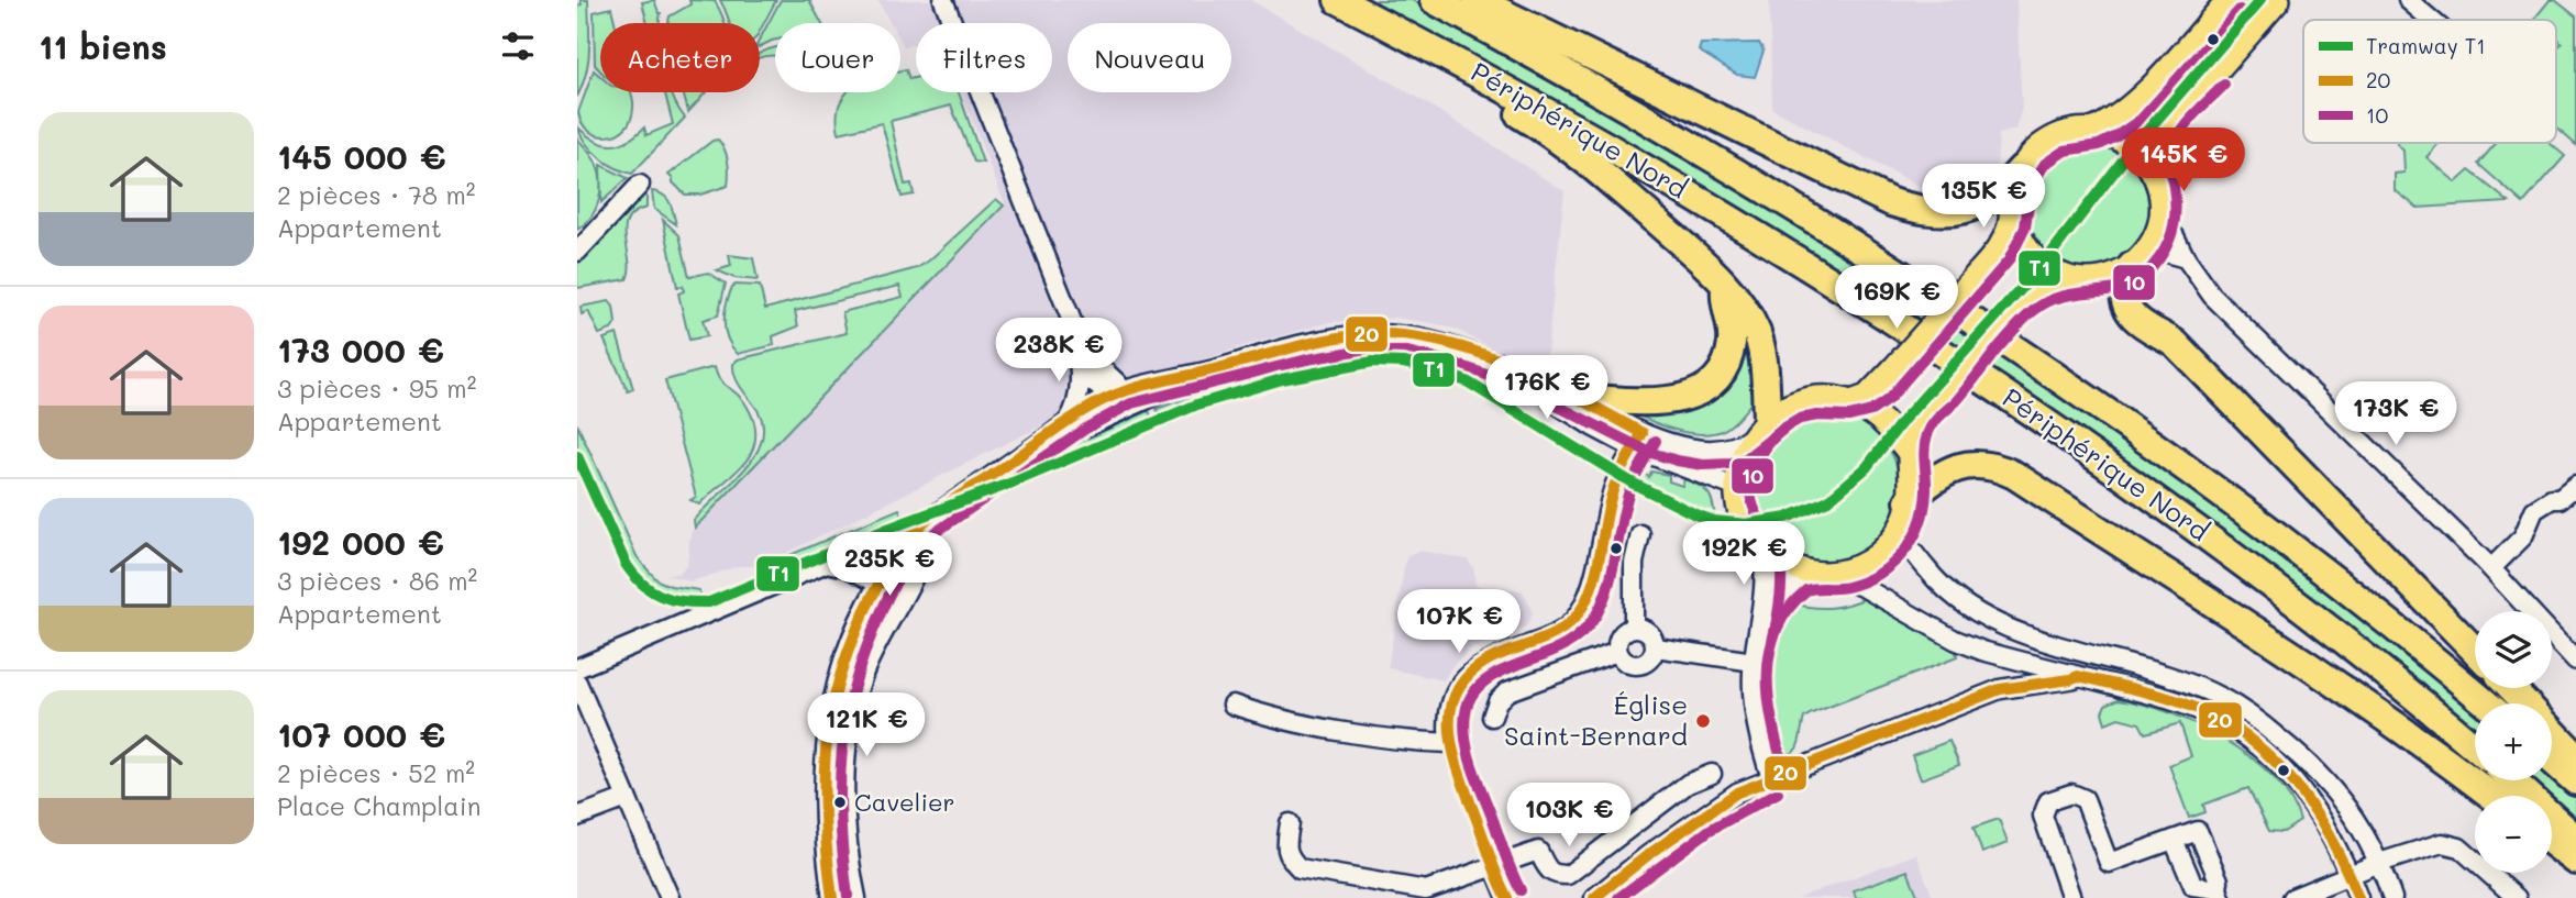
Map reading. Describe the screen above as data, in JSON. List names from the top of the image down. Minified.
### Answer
{"streets":{"highway":["Périphérique Nord"]},"places":["Église Saint-Bernard","Cavelier"],"lines":["tram line T1","transit line 10","transit line 20"],"legend":["Tramway T1","20","10"],"page":{"heading":"11 biens","chip":["Acheter","Louer","Filtres","Nouveau"],"list":[{"name":"145 000 €","note":"2 pièces · 78 m² · Appartement"},{"name":"173 000 €","note":"3 pièces · 95 m² · Appartement"},{"name":"192 000 €","note":"3 pièces · 86 m² · Appartement"},{"name":"107 000 €","note":"2 pièces · 52 m² · Place Champlain"}],"price":["145K €","135K €","169K €","238K €","176K €","173K €","192K €","235K €","107K €","121K €","103K €"],"map_buttons":["+","−"]}}
